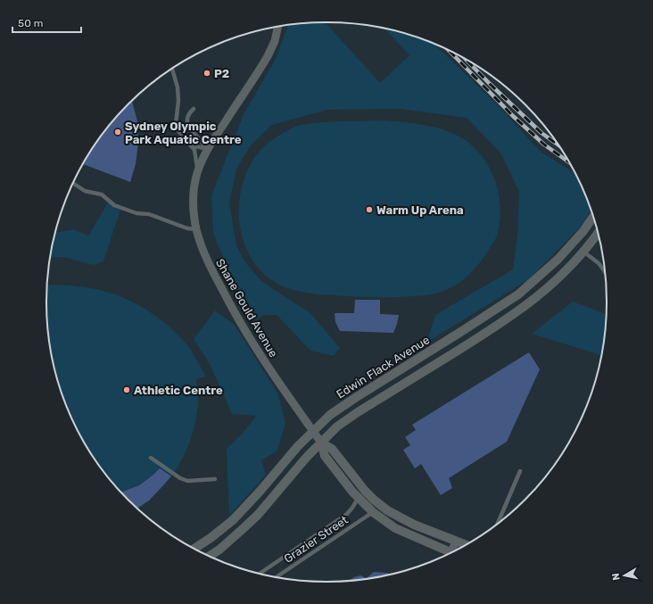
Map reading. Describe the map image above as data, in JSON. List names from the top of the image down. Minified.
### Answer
{"streets":{"street":["Shane Gould Avenue","Edwin Flack Avenue"],"lane":["Grazier Street"]},"crossings":[["Shane Gould Avenue","Edwin Flack Avenue"]],"places":["P2","Sydney Olympic Park Aquatic Centre","Warm Up Arena","Athletic Centre"],"scale_bar":"50 m","north":"left"}
